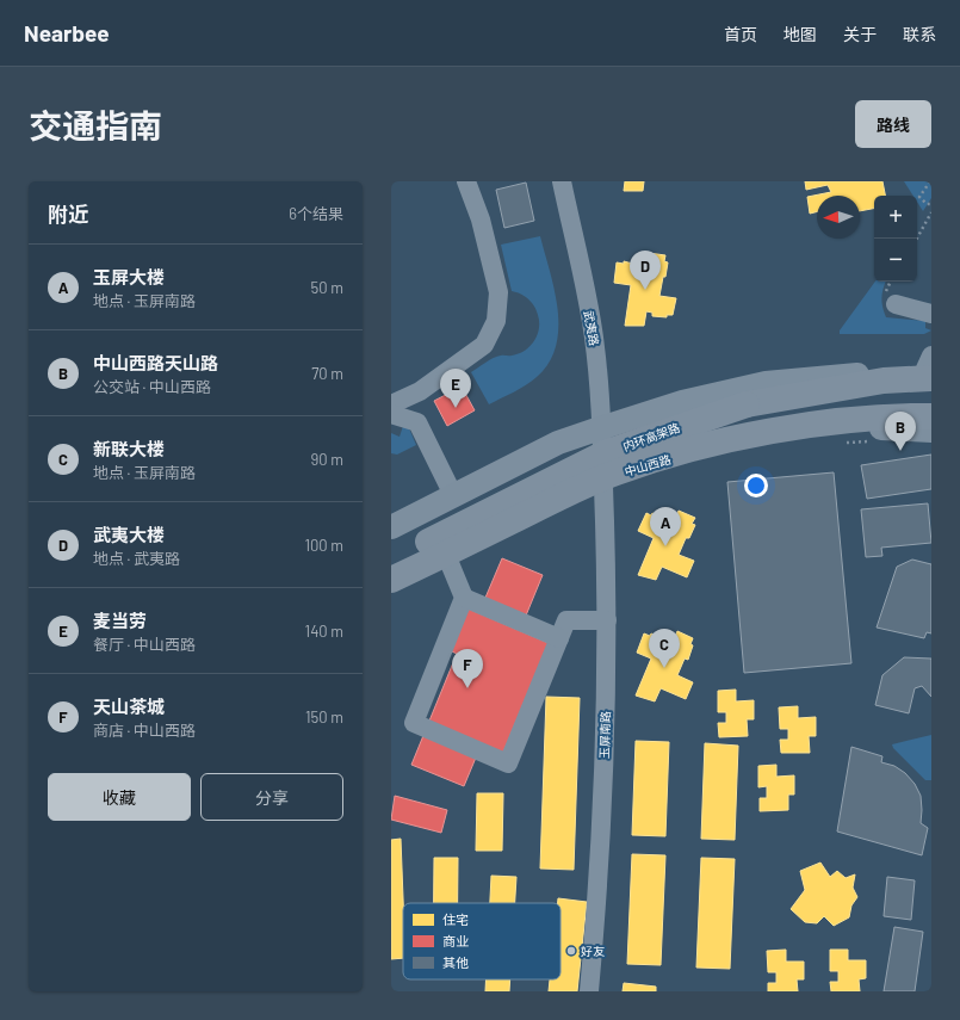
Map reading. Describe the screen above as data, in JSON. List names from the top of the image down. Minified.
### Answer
{"streets":{"highway":["内环高架路"],"main road":["中山西路"],"street":["武夷路","玉屏南路"]},"crossings":[["武夷路","中山西路"],["武夷路","玉屏南路"],["中山西路","玉屏南路"]],"places":["好友"],"legend":["住宅","商业","其他"],"north":"left","page":{"header":"Nearbee","nav":["首页","地图","关于","联系"],"title":"交通指南","buttons":["路线",["收藏","分享"]],"heading":["附近","6个结果"],"map_buttons":["+","−"],"list":[{"mark":"A","name":"玉屏大楼","note":"地点 · 玉屏南路","value":"50 m"},{"mark":"B","name":"中山西路天山路","note":"公交站 · 中山西路","value":"70 m"},{"mark":"C","name":"新联大楼","note":"地点 · 玉屏南路","value":"90 m"},{"mark":"D","name":"武夷大楼","note":"地点 · 武夷路","value":"100 m"},{"mark":"E","name":"麦当劳","note":"餐厅 · 中山西路","value":"140 m"},{"mark":"F","name":"天山茶城","note":"商店 · 中山西路","value":"150 m"}],"pins":["D","E","B","A","C","F"]}}
